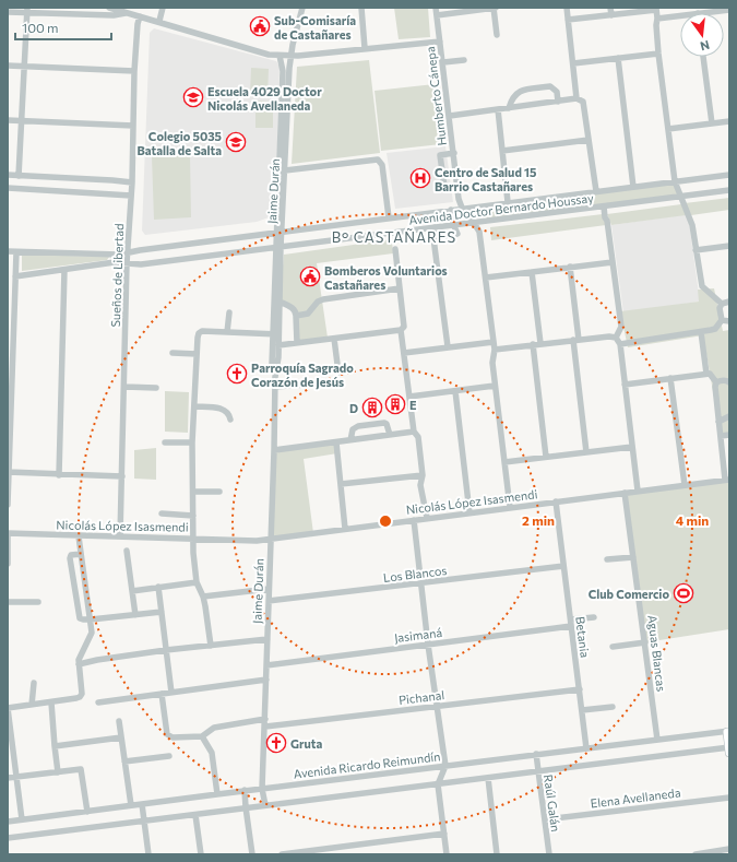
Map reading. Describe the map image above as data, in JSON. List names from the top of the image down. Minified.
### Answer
{"streets":{"street":["Humberto Cánepa","Jaime Durán","Avenida Doctor Bernardo Houssay","Sueños de Libertad","Nicolás López Isasmendi","Los Blancos","Jasimaná","Betania","Aguas Blancas","Pichanal","Avenida Ricardo Reimundín","Elena Avellaneda","Raúl Galán"]},"crossings":[["Humberto Cánepa","Avenida Doctor Bernardo Houssay"],["Jaime Durán","Avenida Doctor Bernardo Houssay"],["Jaime Durán","Nicolás López Isasmendi"],["Jaime Durán","Los Blancos"],["Jaime Durán","Jasimaná"],["Jaime Durán","Pichanal"],["Jaime Durán","Avenida Ricardo Reimundín"],["Avenida Doctor Bernardo Houssay","Sueños de Libertad"],["Sueños de Libertad","Nicolás López Isasmendi"],["Nicolás López Isasmendi","Betania"],["Nicolás López Isasmendi","Aguas Blancas"],["Los Blancos","Betania"],["Jasimaná","Betania"],["Betania","Pichanal"],["Betania","Avenida Ricardo Reimundín"],["Aguas Blancas","Avenida Ricardo Reimundín"],["Avenida Ricardo Reimundín","Raúl Galán"],["Elena Avellaneda","Raúl Galán"]],"districts":["B° CASTAÑARES"],"places":{"public building":["Sub-Comisaría de Castañares","Bomberos Voluntarios Castañares"],"school or university":["Escuela 4029 Doctor Nicolás Avellaneda","Colegio 5035 Batalla de Salta"],"hospital":["Centro de Salud 15 Barrio Castañares"],"church":["Parroquía Sagrado Corazón de Jesús","Gruta"],"building":["E","D"],"sports":["Club Comercio"]},"scale_bar":"100 m","north":"bottom","rings":["2 min","4 min"]}
